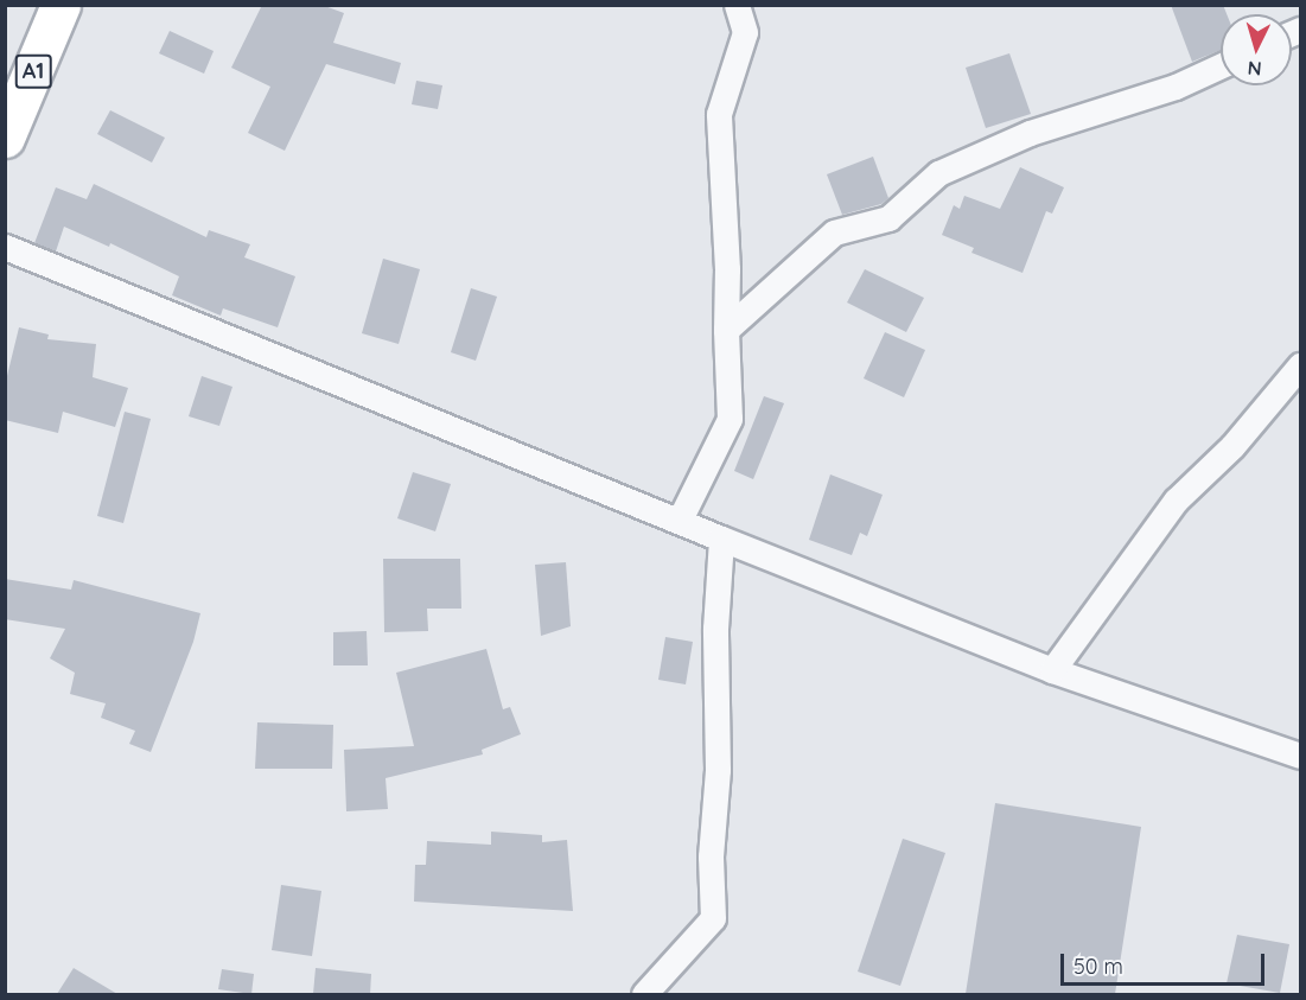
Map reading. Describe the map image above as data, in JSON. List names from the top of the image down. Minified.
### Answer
{"streets":{"highway":["A1"]},"scale_bar":"50 m","north":"bottom"}
